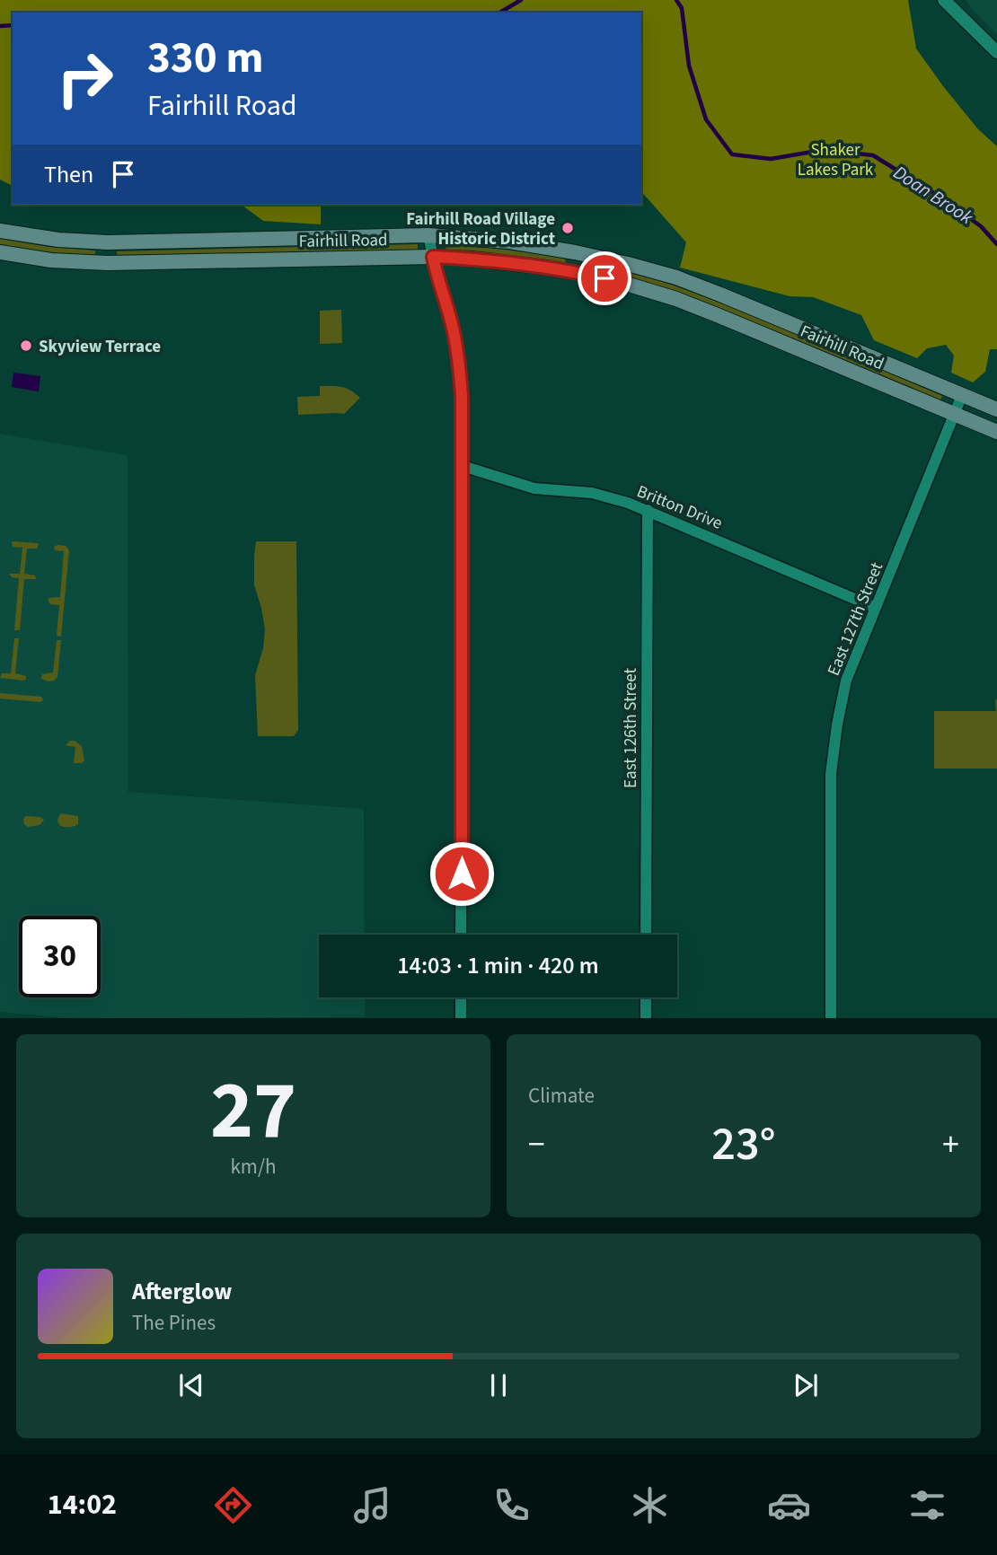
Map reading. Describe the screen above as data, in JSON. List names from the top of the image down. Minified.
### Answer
{"streets":{"main road":["Fairhill Road"],"street":["Britton Drive","East 127th Street","East 126th Street"]},"crossings":[["Fairhill Road","East 127th Street"],["Britton Drive","East 127th Street"],["Britton Drive","East 126th Street"]],"water":["Doan Brook"],"parks":["Shaker Lakes Park"],"places":["Fairhill Road Village Historic District","Skyview Terrace"],"page":{"turn":["330 m","Fairhill Road"],"then":"Then","limit":"30","trip":"14:03 · 1 min · 420 m","tile":[["27","km/h"],"Climate"],"heat":["−","23°","+"],"song":["Afterglow","The Pines"],"tabs":"14:02"}}
